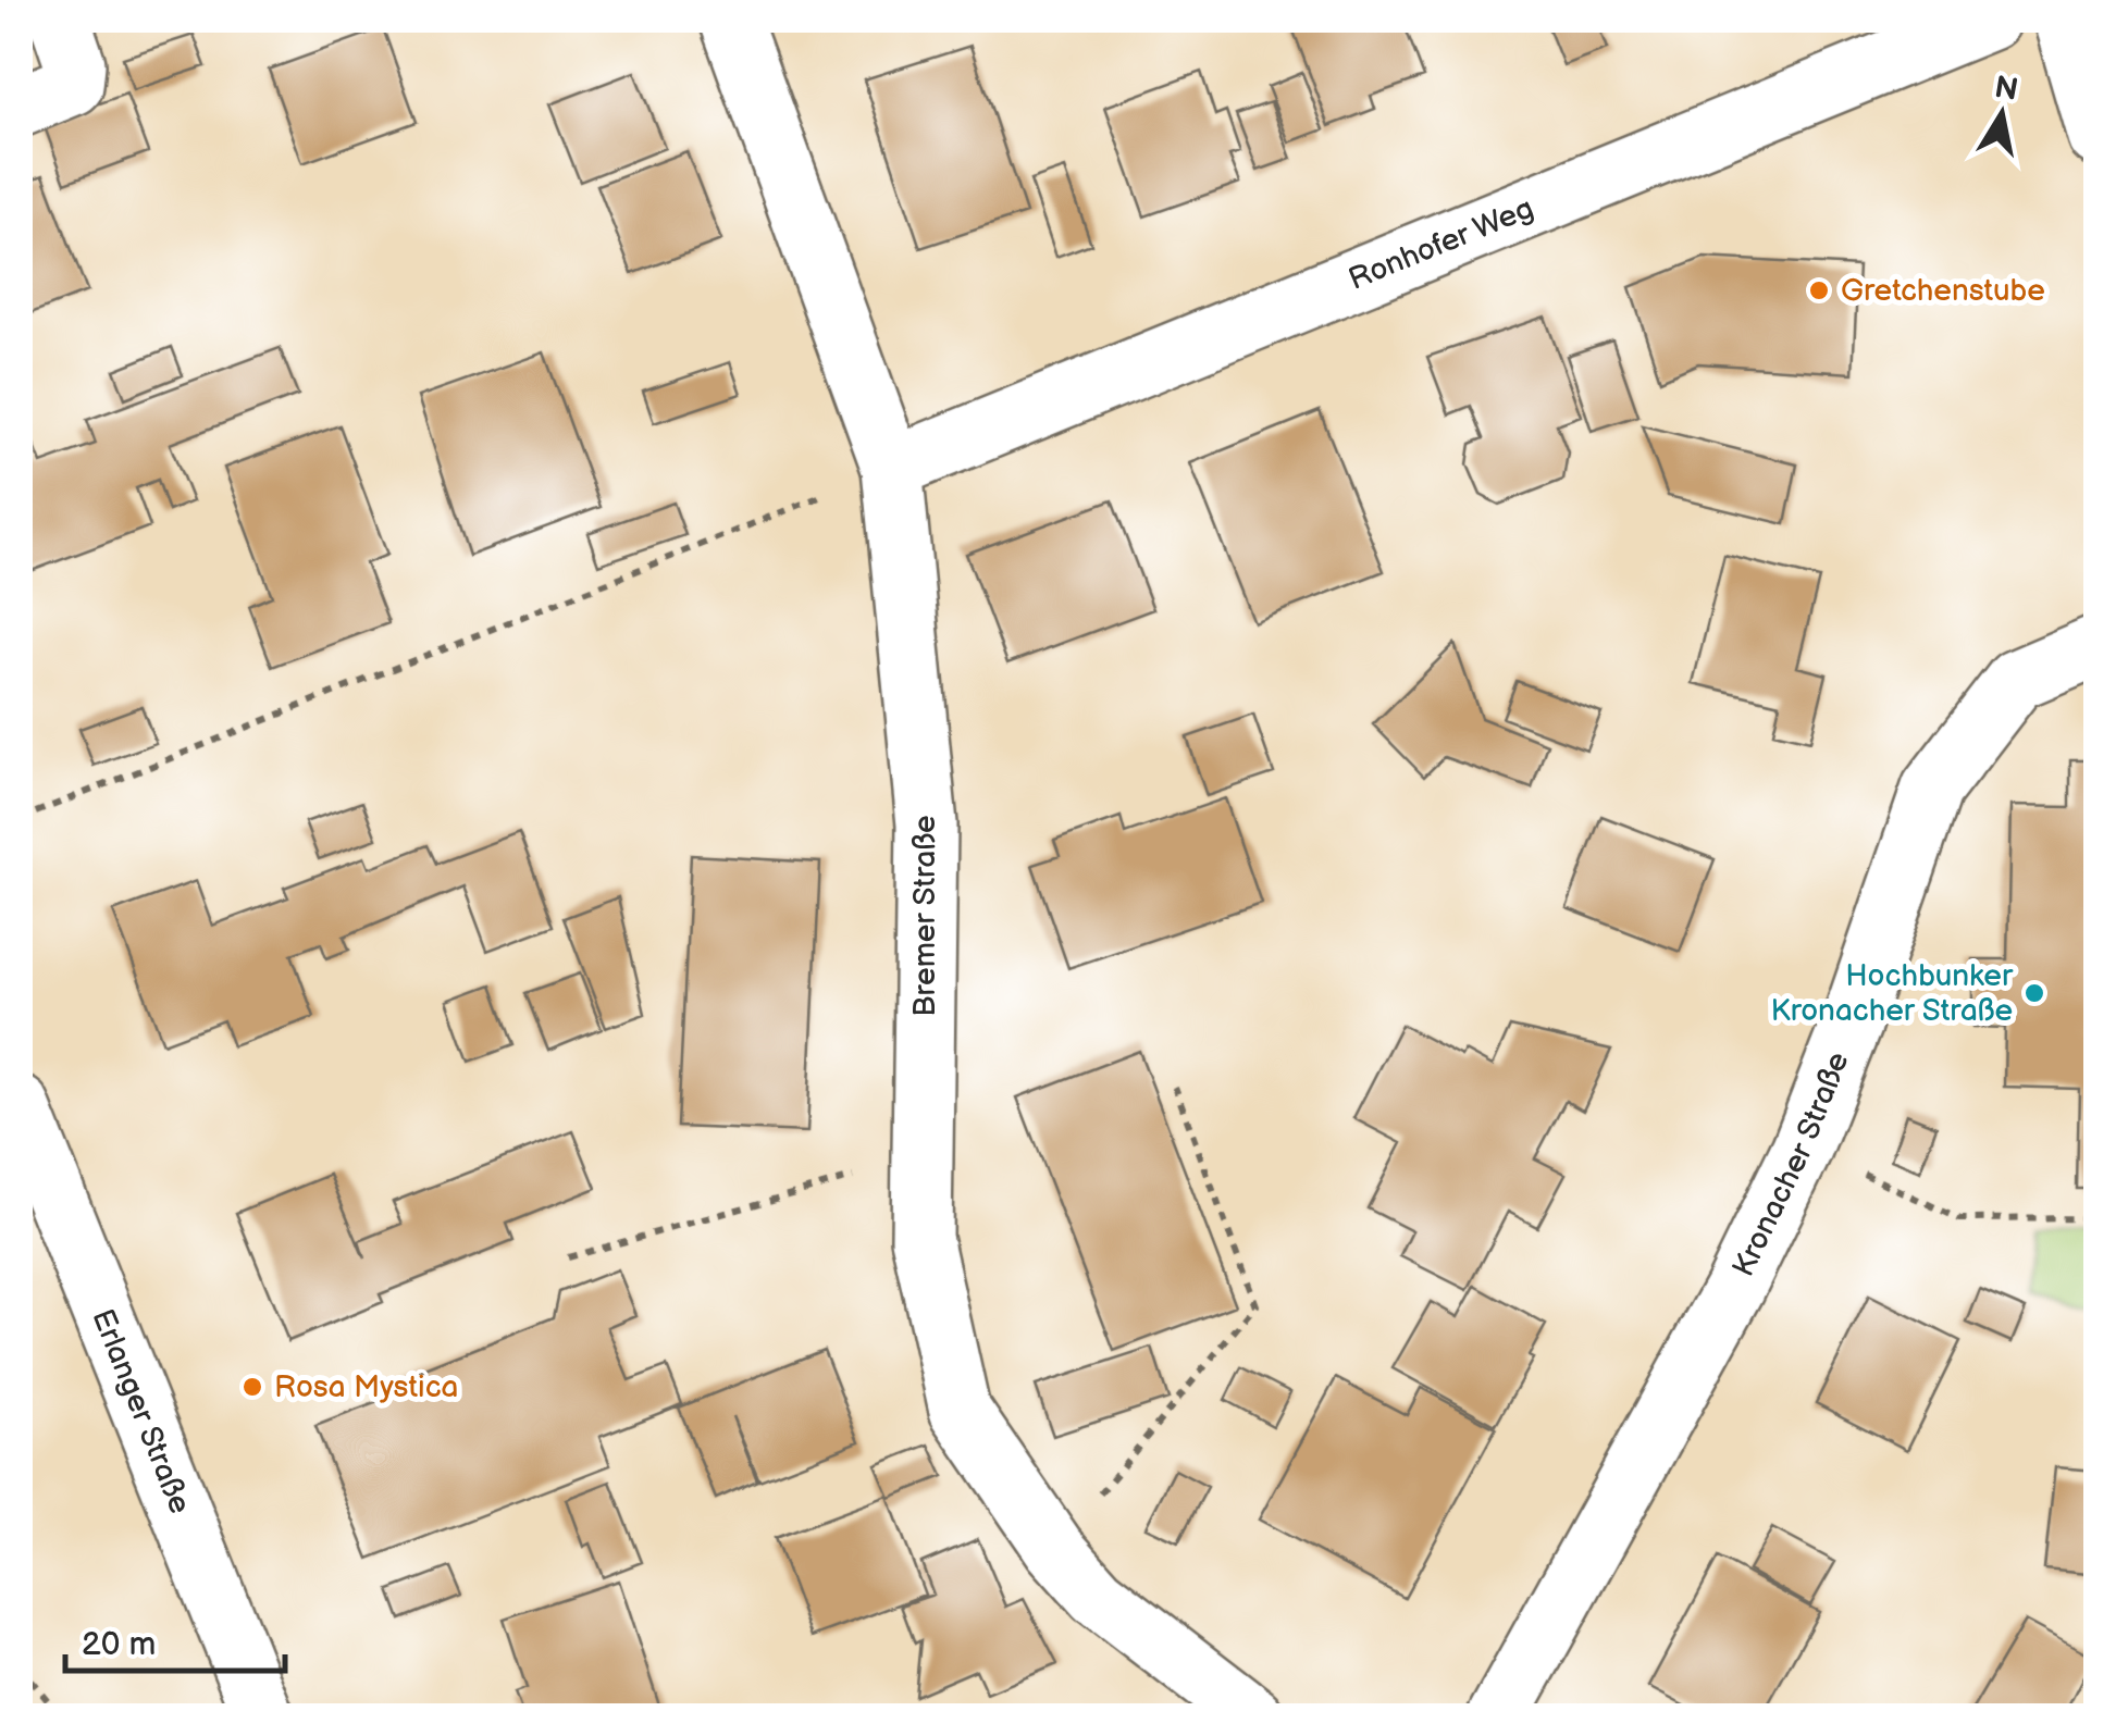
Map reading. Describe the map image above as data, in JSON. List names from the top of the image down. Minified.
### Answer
{"streets":{"street":["Ronhofer Weg","Bremer Straße","Kronacher Straße","Erlanger Straße"]},"crossings":[["Ronhofer Weg","Bremer Straße"]],"places":["Gretchenstube","Hochbunker Kronacher Straße","Rosa Mystica"],"scale_bar":"20 m","north":"top"}
